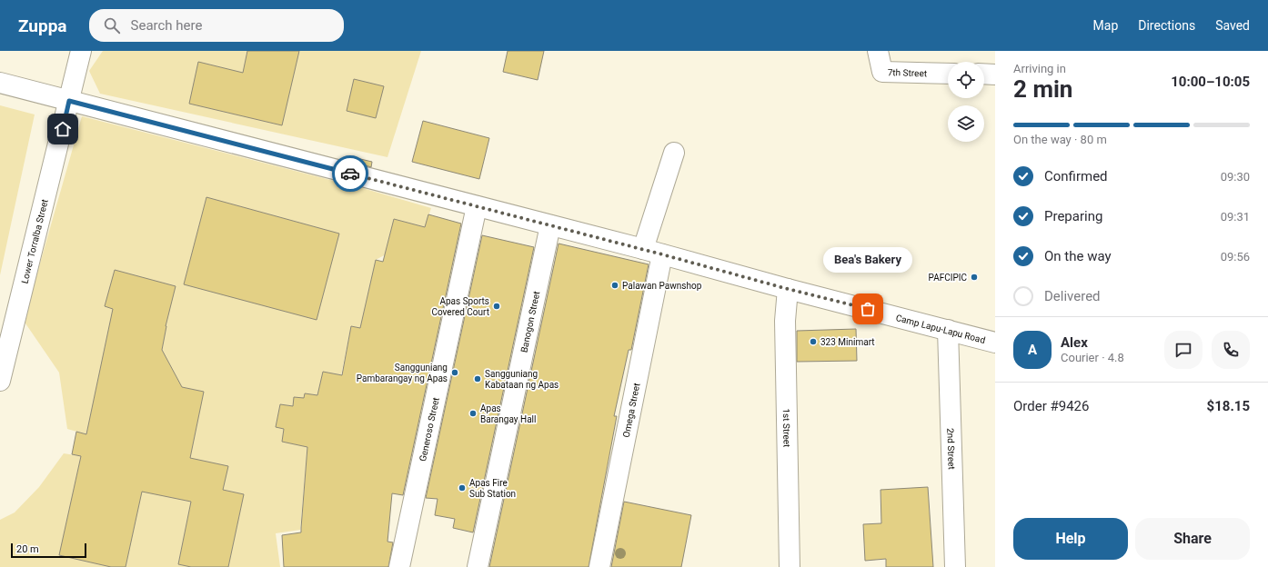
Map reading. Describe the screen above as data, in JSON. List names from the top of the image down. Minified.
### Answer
{"streets":{"street":["7th Street","Lower Torralba Street","Banogon Street","Camp Lapu-Lapu Road","Omega Street","1st Street","Generoso Street","2nd Street"]},"crossings":[["Lower Torralba Street","Camp Lapu-Lapu Road"],["Banogon Street","Camp Lapu-Lapu Road"],["Camp Lapu-Lapu Road","Omega Street"],["Camp Lapu-Lapu Road","1st Street"],["Camp Lapu-Lapu Road","Generoso Street"],["Camp Lapu-Lapu Road","2nd Street"]],"places":["PAFCIPIC","Palawan Pawnshop","Apas Sports Covered Court","Bea's Bakery","323 Minimart","Sangguniang Pambarangay ng Apas","Sangguniang Kabataan ng Apas","Apas Barangay Hall","Apas Fire Sub Station"],"scale_bar":"20 m","page":{"header":"Zuppa","search":"Search here","nav":["Map","Directions","Saved"],"heading":["2 min","Arriving in","10:00–10:05"],"panel":["Alex","Courier · 4.8","Order #9426","$18.15"],"bar":"On the way · 80 m","list":[["Confirmed","09:30"],["Preparing","09:31"],["On the way","09:56"],"Delivered"],"bubble":"Bea's Bakery","round":"A","buttons":["Help","Share"],"scale":"20 m"}}
